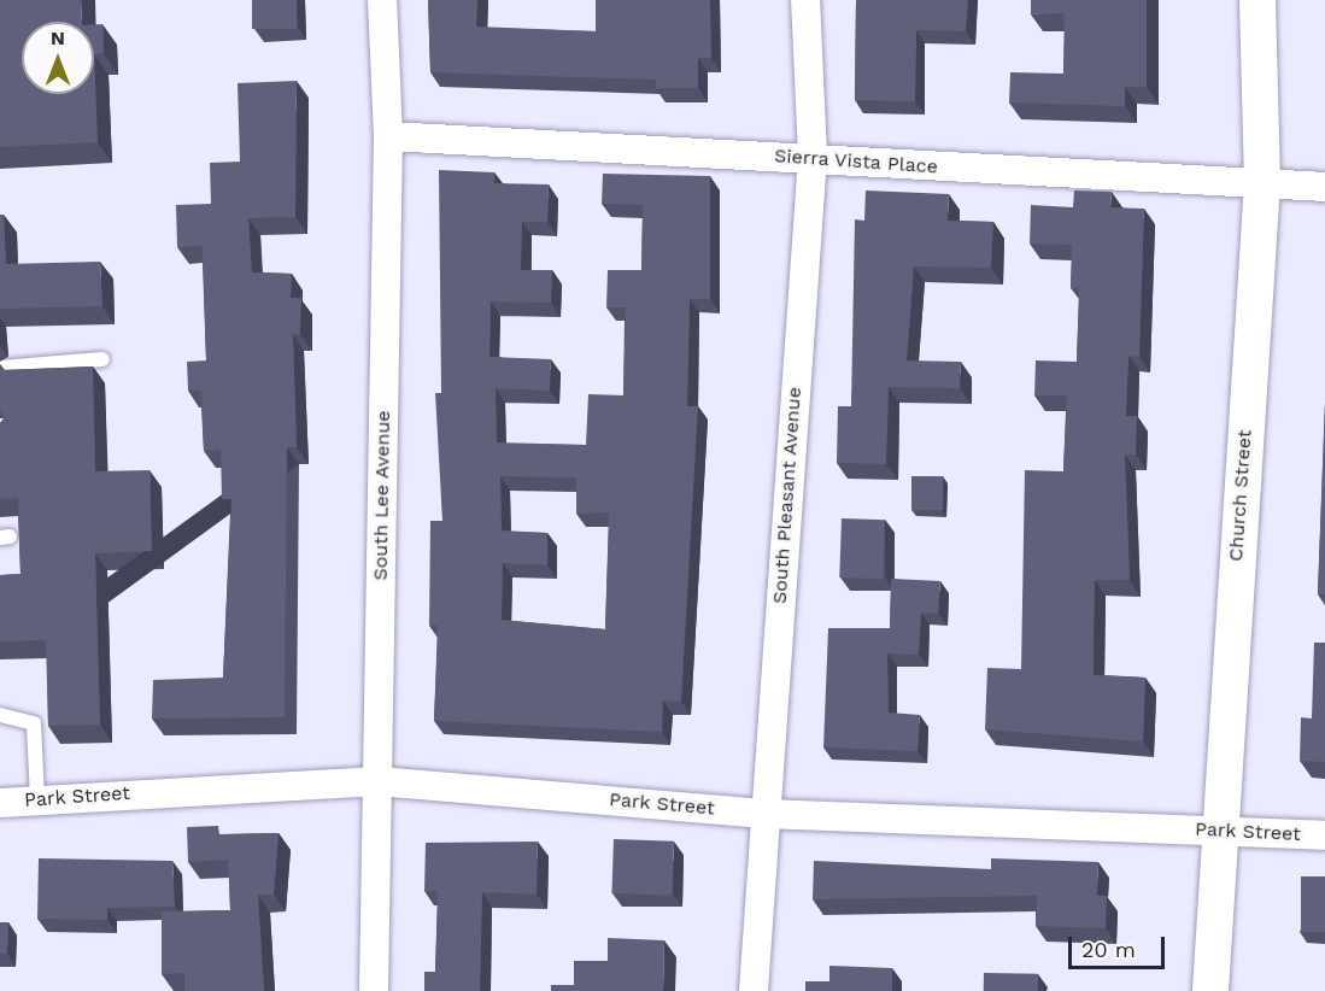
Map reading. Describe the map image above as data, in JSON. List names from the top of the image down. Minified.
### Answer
{"streets":{"street":["Sierra Vista Place","South Lee Avenue","South Pleasant Avenue","Church Street","Park Street"]},"crossings":[["Sierra Vista Place","South Lee Avenue"],["Sierra Vista Place","South Pleasant Avenue"],["Sierra Vista Place","Church Street"],["South Lee Avenue","Park Street"],["South Pleasant Avenue","Park Street"],["Church Street","Park Street"]],"scale_bar":"20 m","north":"top"}
